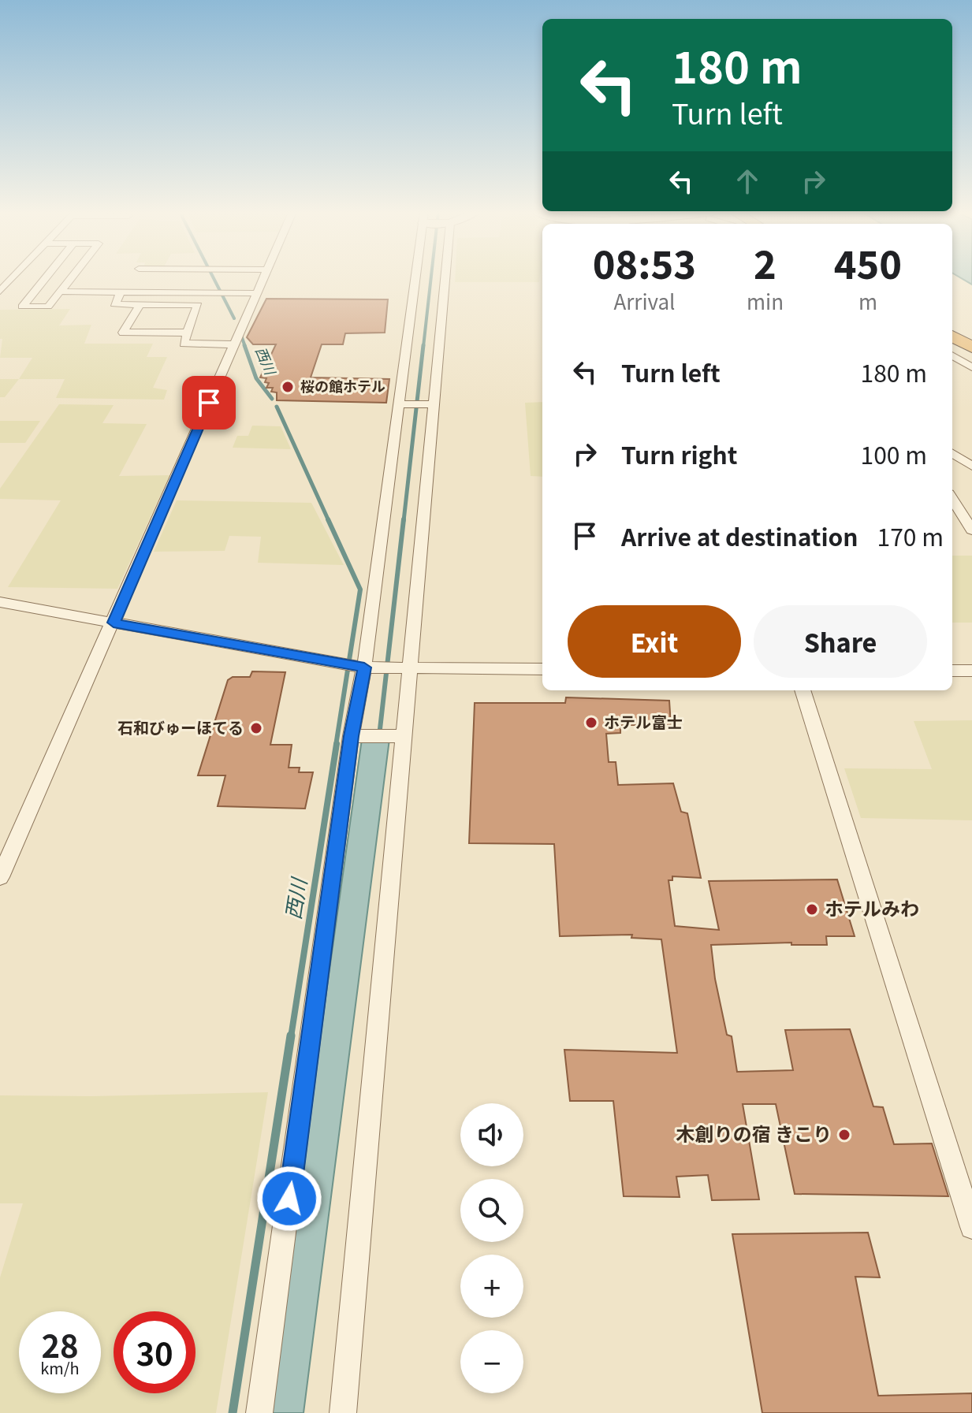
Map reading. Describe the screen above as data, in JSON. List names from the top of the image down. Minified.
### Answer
{"water":["西川"],"places":["桜の館ホテル","ホテル富士","石和びゅーほてる","ホテルみわ","木創りの宿 きこり"],"page":{"turn":["180 m","Turn left"],"eta":["08:53","Arrival","2","min","450","m"],"list":[{"name":"Turn left","value":"180 m"},{"name":"Turn right","value":"100 m"},{"name":"Arrive at destination","value":"170 m"}],"buttons":["Exit","Share"],"map_buttons":["+","−"],"speed":"28 km/h","limit":"30"}}
